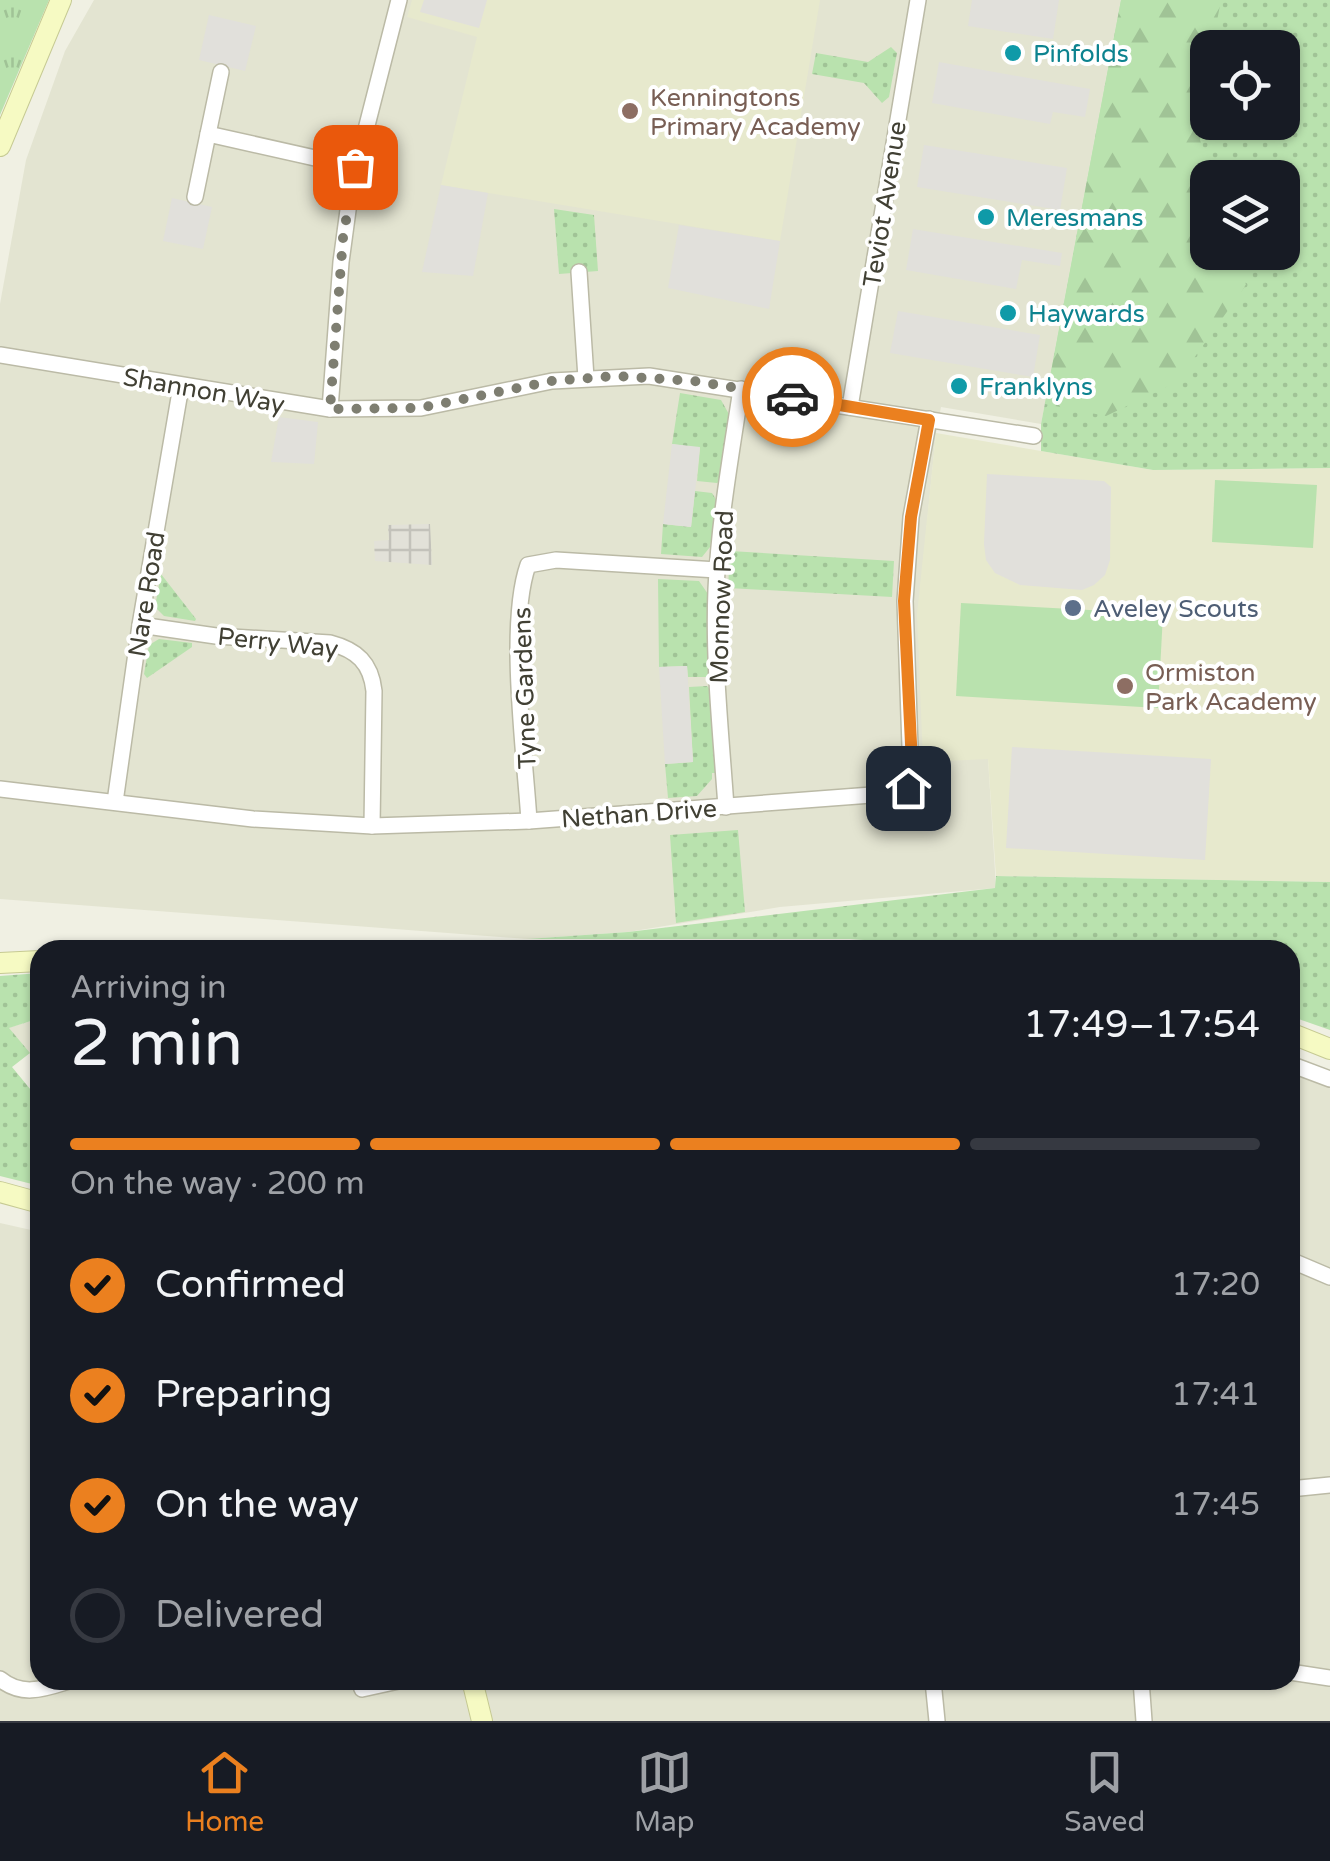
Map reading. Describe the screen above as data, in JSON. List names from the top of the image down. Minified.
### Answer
{"streets":{"street":["Teviot Avenue","Shannon Way","Nare Road","Monnow Road","Perry Way","Tyne Gardens","Nethan Drive"]},"crossings":[["Teviot Avenue","Shannon Way"],["Shannon Way","Nare Road"],["Shannon Way","Monnow Road"],["Shannon Way","Nethan Drive"],["Nare Road","Perry Way"],["Nare Road","Nethan Drive"],["Monnow Road","Tyne Gardens"],["Monnow Road","Nethan Drive"],["Perry Way","Nethan Drive"],["Tyne Gardens","Nethan Drive"]],"places":["Pinfolds","Kenningtons Primary Academy","Meresmans","Haywards","Franklyns","Aveley Scouts","Ormiston Park Academy"],"page":{"heading":["2 min","Arriving in","17:49–17:54"],"bar":"On the way · 200 m","list":[["Confirmed","17:20"],["Preparing","17:41"],["On the way","17:45"],"Delivered"],"tabs":["Home","Map","Saved"]}}
